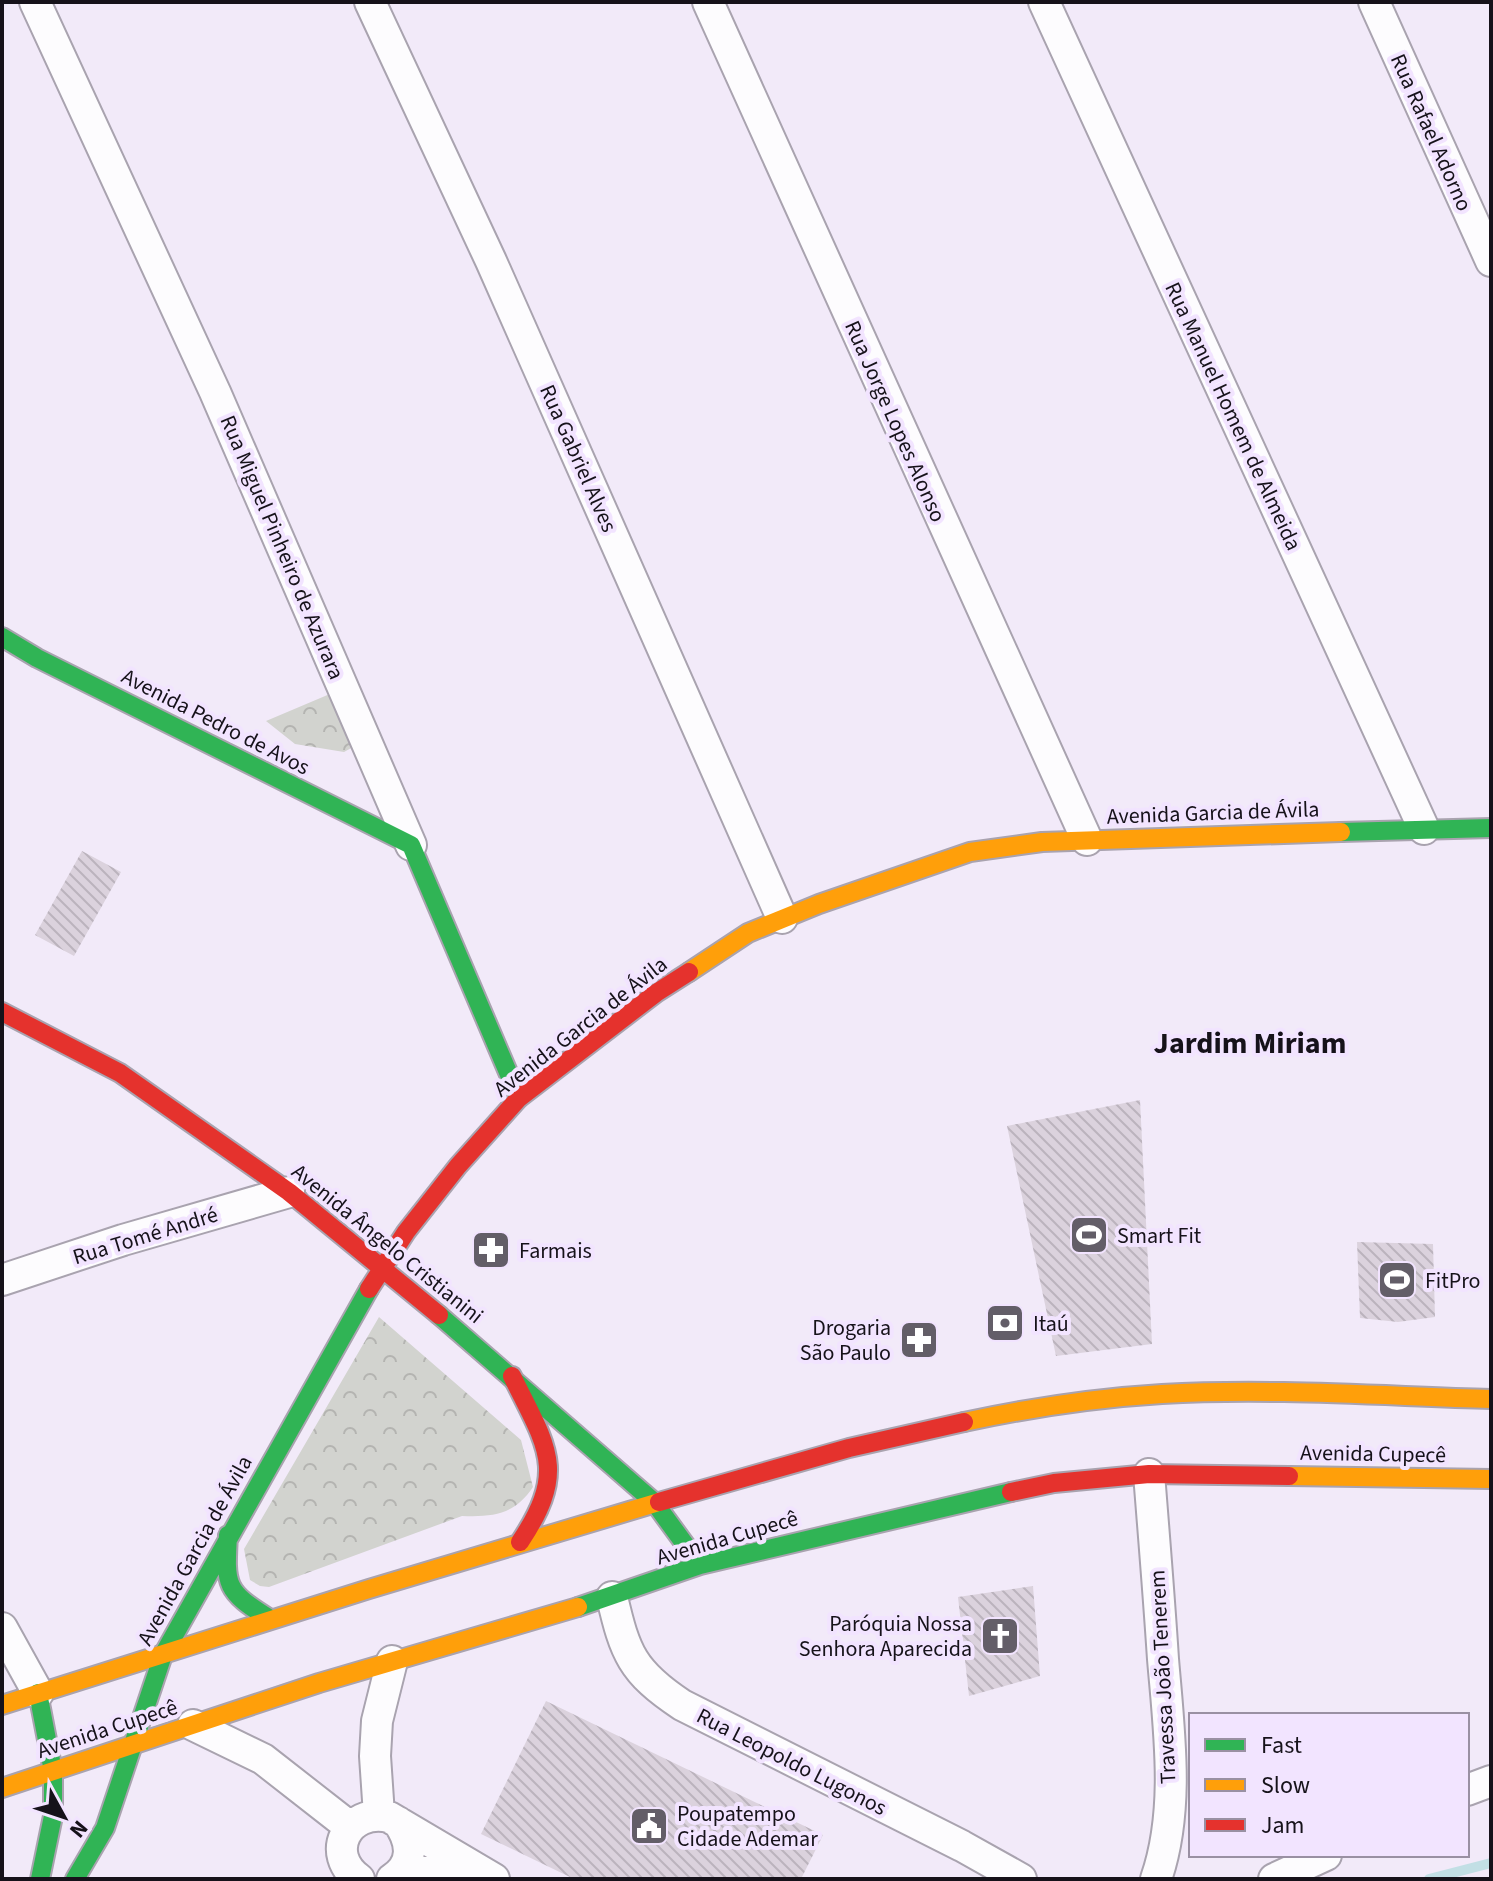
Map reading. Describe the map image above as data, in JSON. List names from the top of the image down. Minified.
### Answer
{"streets":{"street":["Rua Rafael Adorno","Rua Manuel Homem de Almeida","Rua Jorge Lopes Alonso","Rua Gabriel Alves","Rua Miguel Pinheiro de Azurara","Avenida Pedro de Avos","Avenida Garcia de Ávila","Rua Tomé André","Avenida Ângelo Cristianini","Avenida Cupecê","Travessa João Tenerem","Rua Leopoldo Lugonos"]},"crossings":[["Rua Manuel Homem de Almeida","Avenida Garcia de Ávila"],["Rua Jorge Lopes Alonso","Avenida Garcia de Ávila"],["Rua Gabriel Alves","Avenida Garcia de Ávila"],["Rua Miguel Pinheiro de Azurara","Avenida Pedro de Avos"],["Rua Miguel Pinheiro de Azurara","Avenida Garcia de Ávila"],["Avenida Garcia de Ávila","Avenida Ângelo Cristianini"],["Avenida Garcia de Ávila","Avenida Cupecê"],["Rua Tomé André","Avenida Ângelo Cristianini"],["Avenida Ângelo Cristianini","Avenida Cupecê"],["Avenida Cupecê","Travessa João Tenerem"],["Avenida Cupecê","Rua Leopoldo Lugonos"]],"districts":["Jardim Miriam"],"places":{"sports":["Smart Fit","FitPro"],"pharmacy":["Farmais","Drogaria São Paulo"],"bank":["Itaú"],"church":["Paróquia Nossa Senhora Aparecida"],"public building":["Poupatempo Cidade Ademar"]},"legend":["Fast","Slow","Jam"],"north":"bottom right"}
